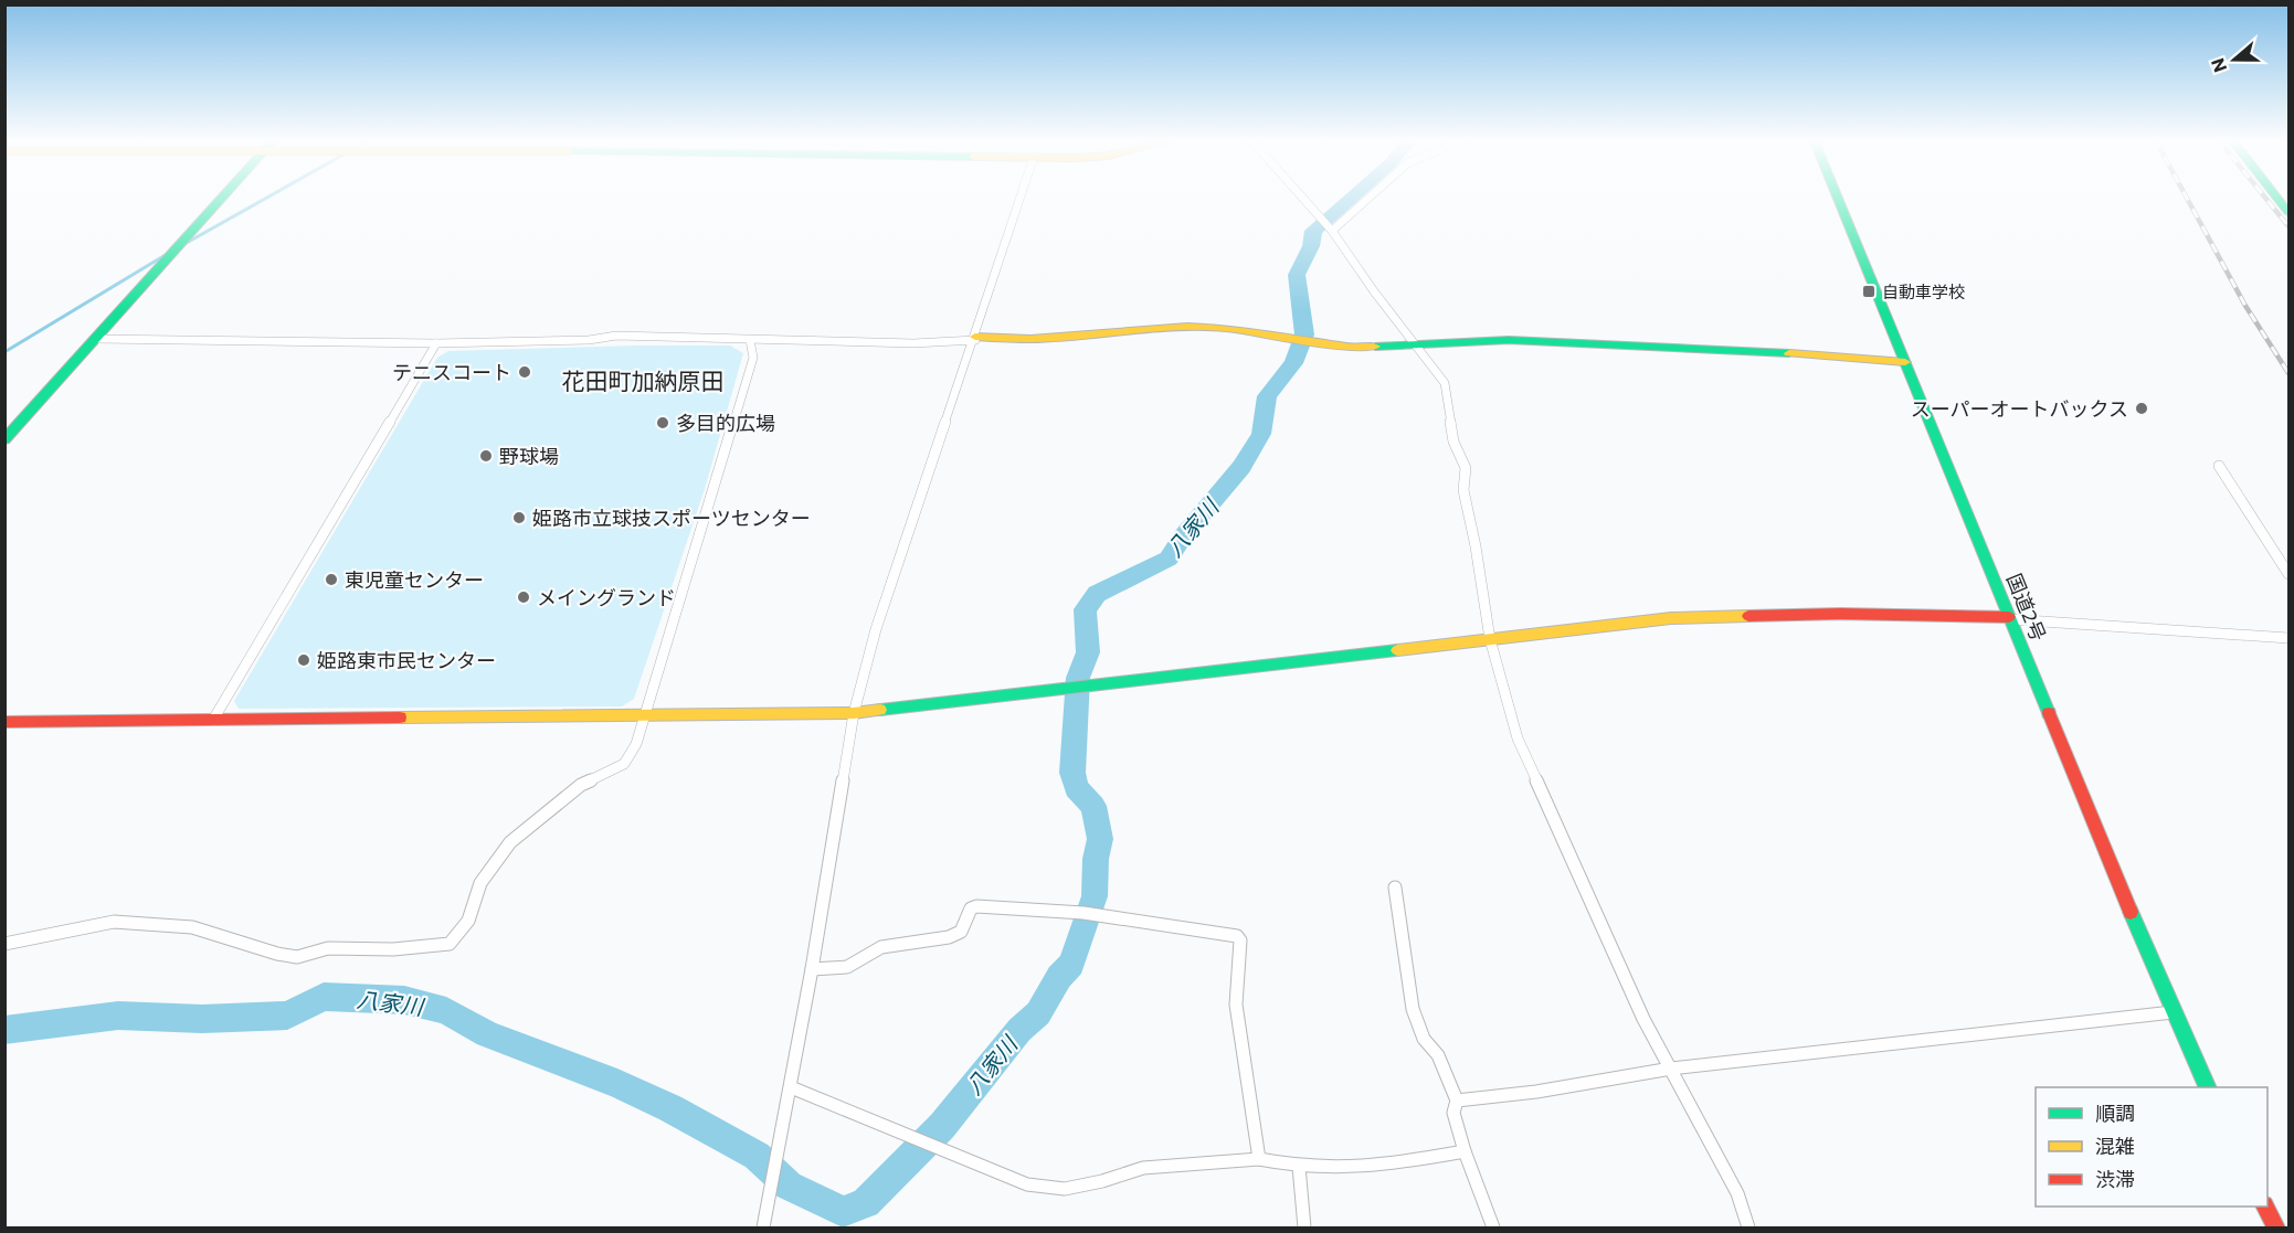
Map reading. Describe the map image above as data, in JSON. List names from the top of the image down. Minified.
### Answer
{"streets":{"main road":["国道2号"]},"districts":["花田町加納原田"],"water":["八家川"],"places":{"transit":["自動車学校"],"other":["テニスコート","スーパーオートバックス","多目的広場","野球場","姫路市立球技スポーツセンター","東児童センター","メイングランド","姫路東市民センター"]},"legend":["順調","混雑","渋滞"],"north":"left"}
